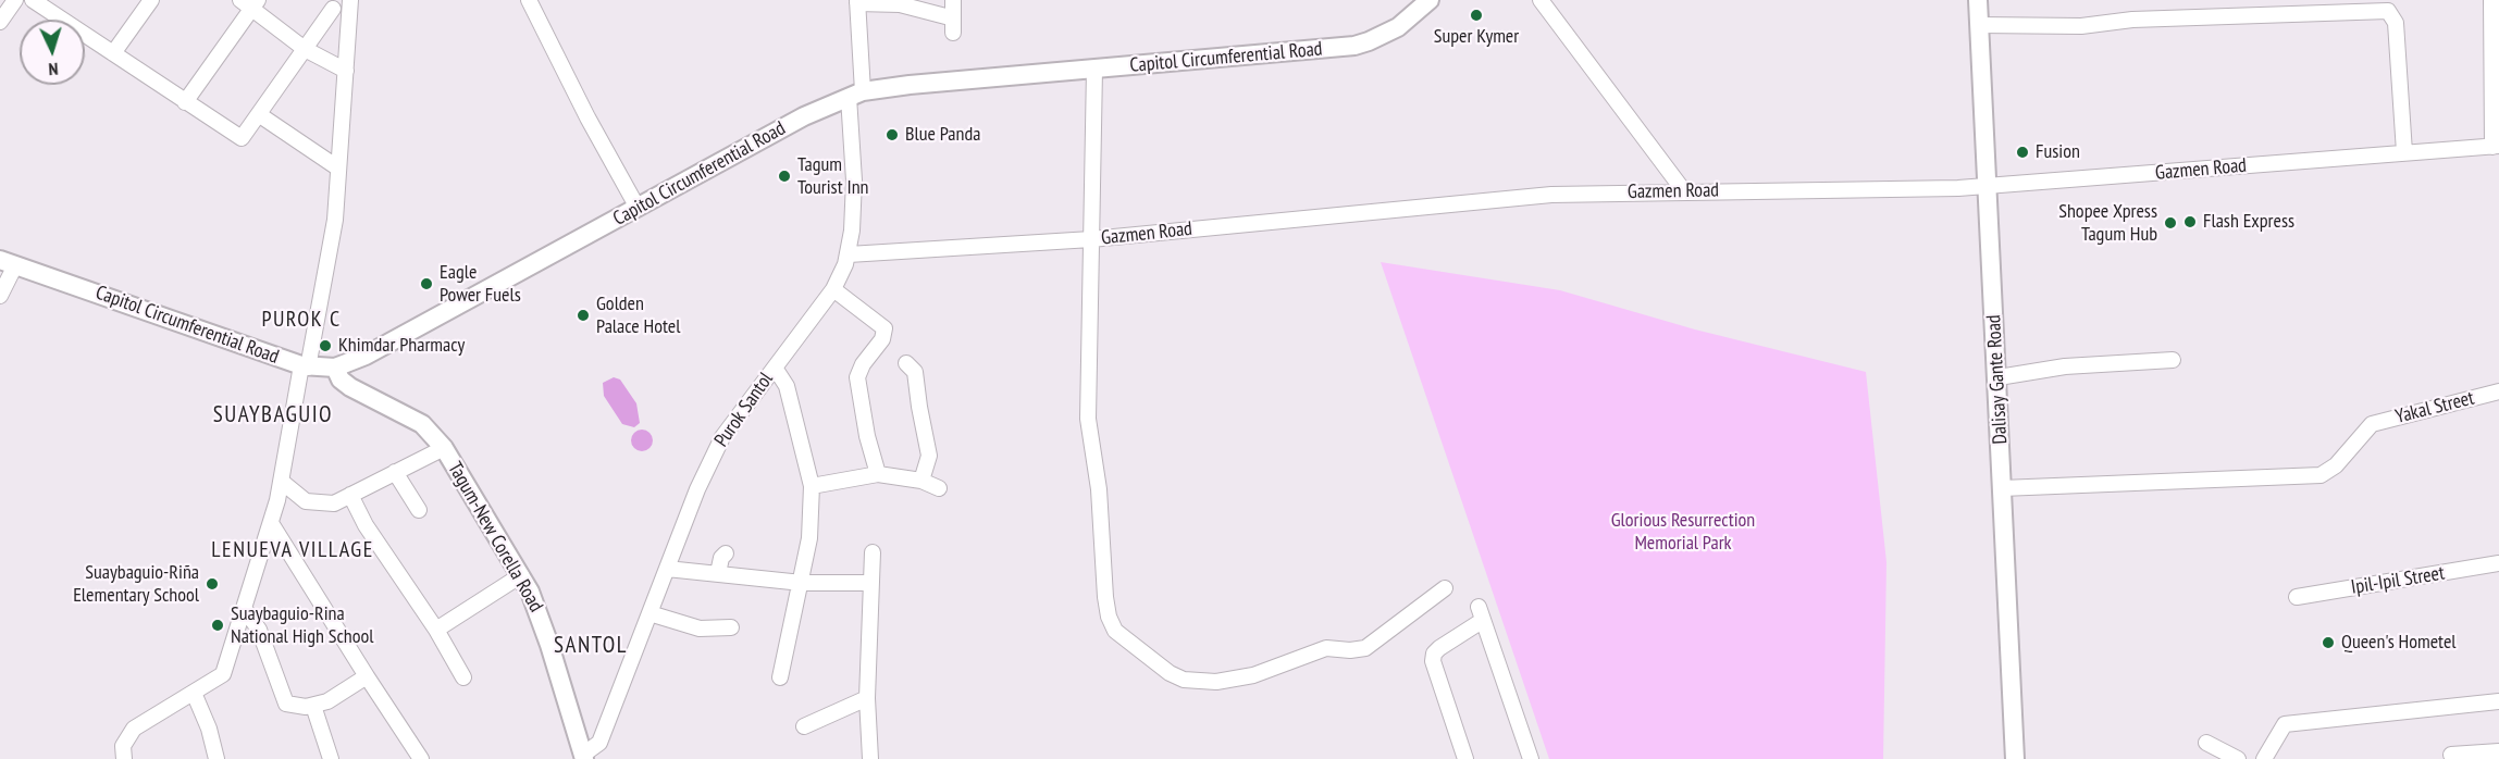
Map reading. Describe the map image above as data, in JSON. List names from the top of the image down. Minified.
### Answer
{"streets":{"main road":["Capitol Circumferential Road","Dalisay Gante Road","Tagum-New Corella Road"],"street":["Gazmen Road","Yakal Street","Purok Santol","Ipil-Ipil Street"]},"crossings":[["Capitol Circumferential Road","Purok Santol"],["Capitol Circumferential Road","Tagum-New Corella Road"],["Gazmen Road","Dalisay Gante Road"],["Gazmen Road","Purok Santol"],["Dalisay Gante Road","Yakal Street"],["Purok Santol","Tagum-New Corella Road"]],"districts":["PUROK C","SUAYBAGUIO","LENUEVA VILLAGE","SANTOL"],"parks":["Glorious Resurrection Memorial Park"],"places":["Super Kymer","Blue Panda","Fusion","Tagum Tourist Inn","Flash Express","Shopee Xpress Tagum Hub","Eagle Power Fuels","Golden Palace Hotel","Khimdar Pharmacy","Suaybaguio-Riña Elementary School","Suaybaguio-Rina National High School","Queen's Hometel"],"north":"bottom"}
